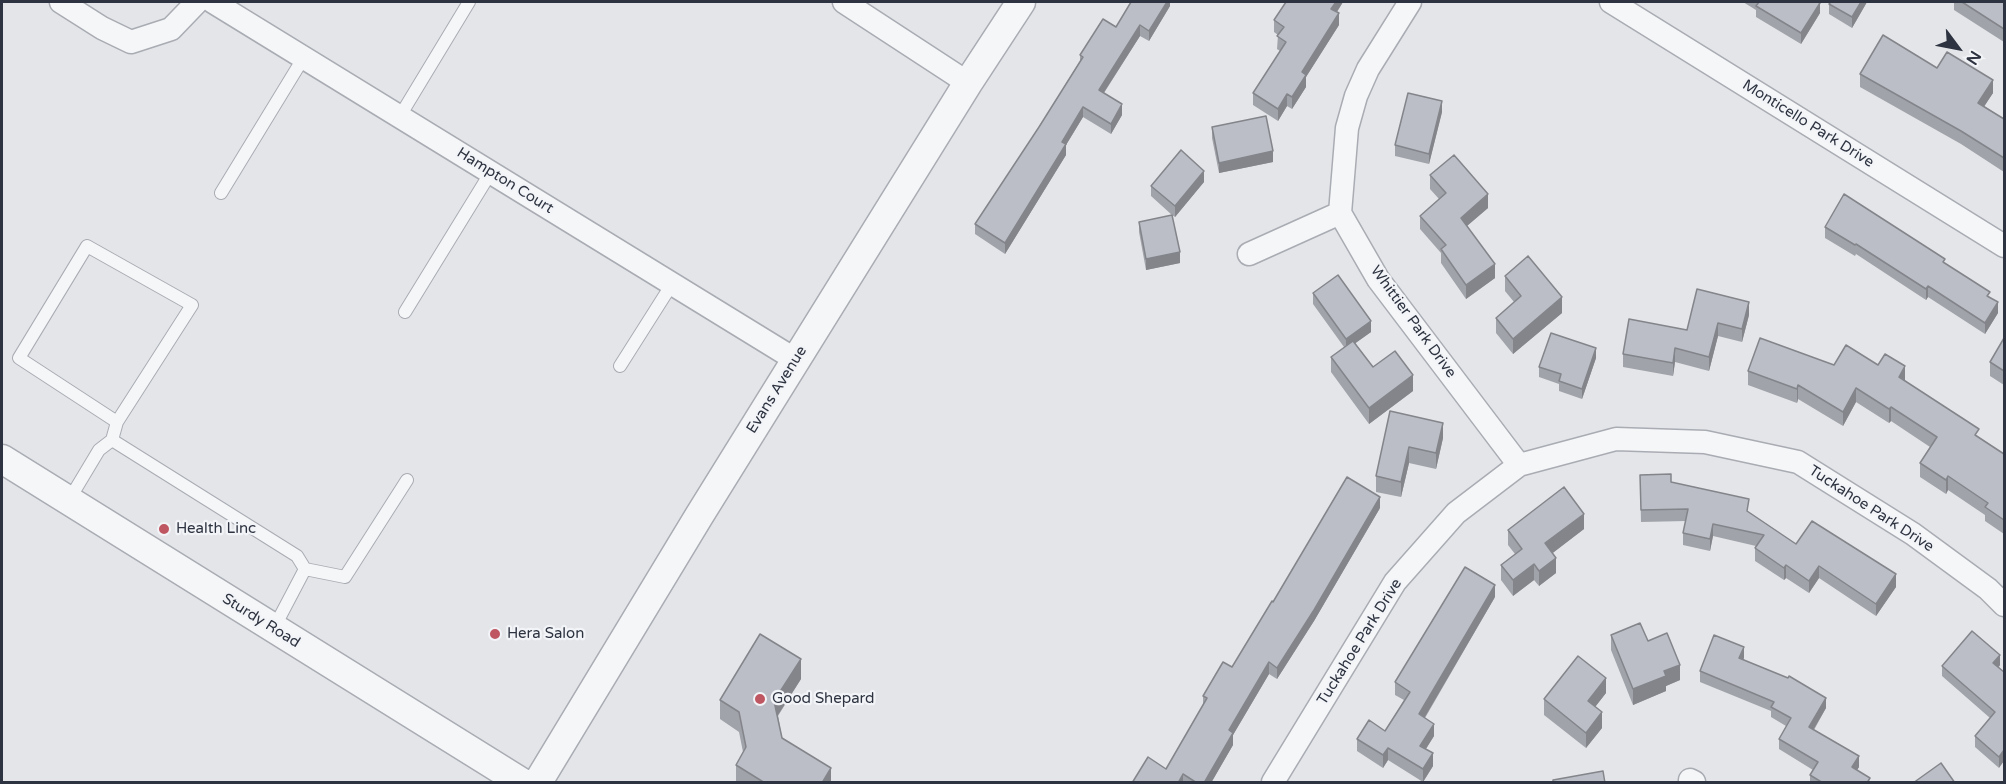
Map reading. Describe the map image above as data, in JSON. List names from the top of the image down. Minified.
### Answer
{"streets":{"street":["Monticello Park Drive","Hampton Court","Whittier Park Drive","Evans Avenue","Tuckahoe Park Drive","Sturdy Road"]},"crossings":[["Hampton Court","Evans Avenue"],["Whittier Park Drive","Tuckahoe Park Drive"]],"places":["Health Linc","Hera Salon","Good Shepard"],"north":"bottom right"}
